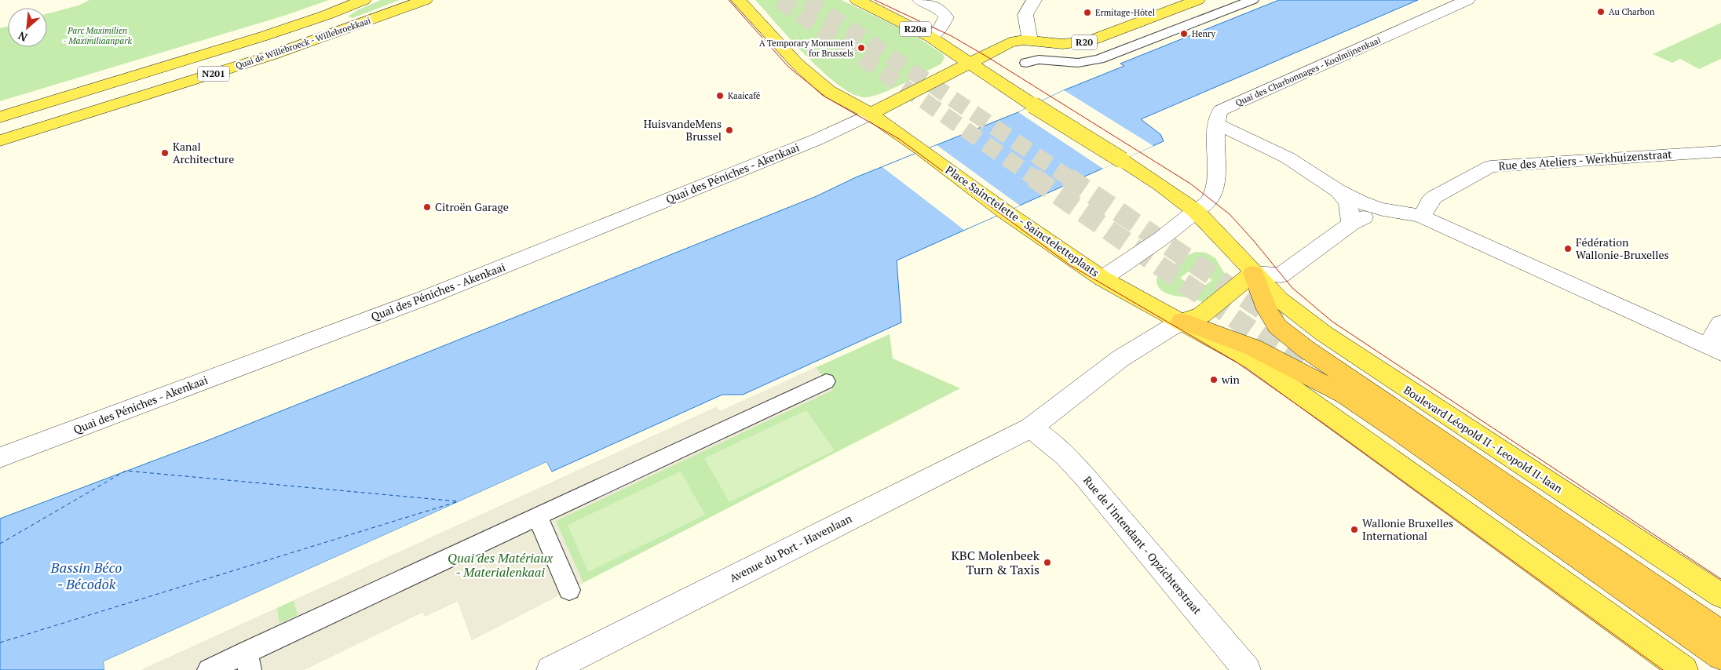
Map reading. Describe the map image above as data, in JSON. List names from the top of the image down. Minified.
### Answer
{"streets":{"main road":["R20a","R20","Quai de Willebroeck - Willebroekkaai","N201","Place Sainctelette - Saincteletteplaats","Boulevard Léopold II - Leopold II-laan"],"street":["Quai des Charbonnages - Koolmijnenkaai","Rue des Ateliers - Werkhuizenstraat","Quai des Péniches - Akenkaai","Rue de l'Intendant - Opzichterstraat","Avenue du Port - Havenlaan"]},"crossings":[["R20a","R20"],["R20a","Place Sainctelette - Saincteletteplaats"],["Quai des Charbonnages - Koolmijnenkaai","Place Sainctelette - Saincteletteplaats"],["Quai des Péniches - Akenkaai","Place Sainctelette - Saincteletteplaats"],["Rue de l'Intendant - Opzichterstraat","Avenue du Port - Havenlaan"]],"water":["Bassin Béco - Bécodok"],"parks":["Parc Maximilien - Maximiliaanpark","Quai des Matériaux - Materialenkaai"],"places":["Au Charbon","Ermitage-Hôtel","Henry","A Temporary Monument for Brussels","Kaaicafé","HuisvandeMens Brussel","Kanal Architecture","Citroën Garage","Fédération Wallonie-Bruxelles","win","Wallonie Bruxelles International","KBC Molenbeek Turn & Taxis"],"north":"bottom left"}
